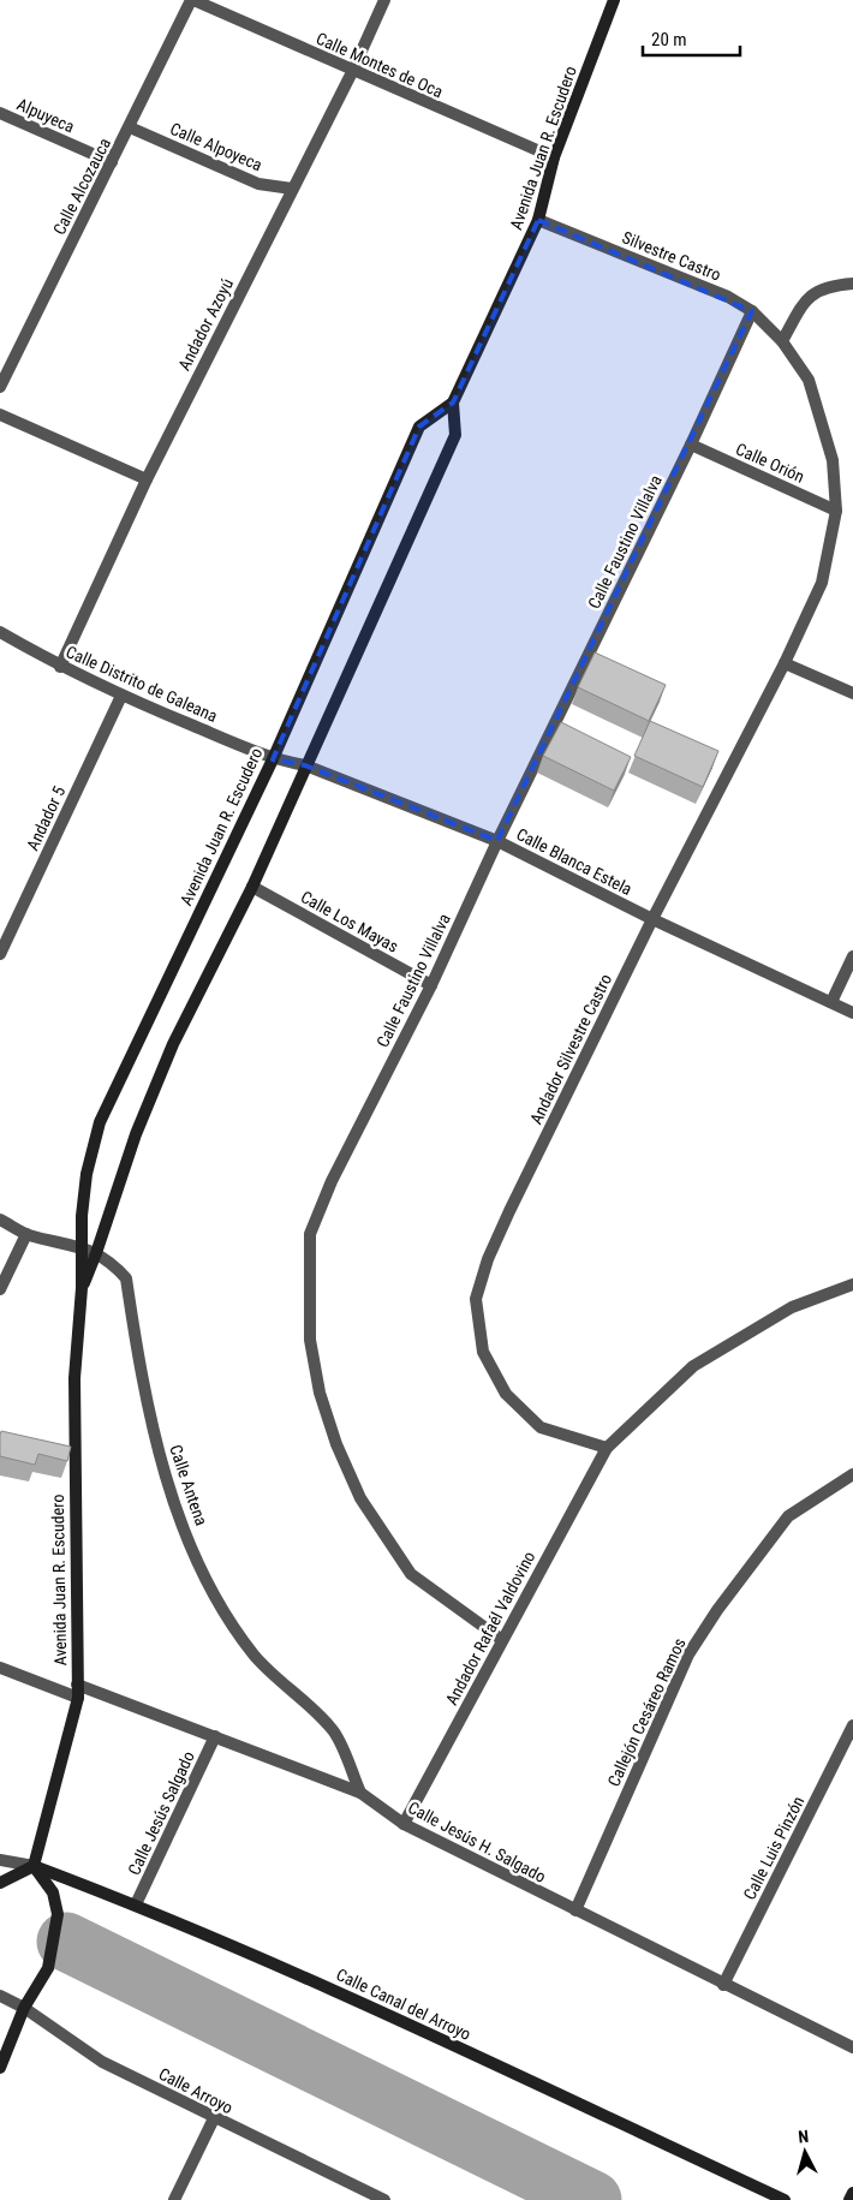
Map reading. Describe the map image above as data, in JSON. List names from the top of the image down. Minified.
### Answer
{"streets":{"main road":["Avenida Juan R. Escudero","Calle Canal del Arroyo"],"street":["Calle Montes de Oca","Alpuyeca","Calle Alpoyeca","Calle Alcozauca","Silvestre Castro","Andador Azoyú","Calle Orión","Calle Faustino Villalva","Calle Distrito de Galeana","Andador 5","Calle Blanca Estela","Calle Los Mayas","Andador Silvestre Castro","Calle Antena","Andador Rafaél Valdovino","Callejón Cesáreo Ramos","Calle Jesús Salgado","Calle Jesús H. Salgado","Calle Luis Pinzón","Calle Arroyo"]},"crossings":[["Calle Montes de Oca","Avenida Juan R. Escudero"],["Calle Montes de Oca","Calle Alcozauca"],["Calle Montes de Oca","Andador Azoyú"],["Alpuyeca","Calle Alcozauca"],["Calle Alpoyeca","Calle Alcozauca"],["Calle Alpoyeca","Andador Azoyú"],["Avenida Juan R. Escudero","Silvestre Castro"],["Avenida Juan R. Escudero","Calle Distrito de Galeana"],["Avenida Juan R. Escudero","Calle Blanca Estela"],["Avenida Juan R. Escudero","Calle Los Mayas"],["Avenida Juan R. Escudero","Calle Antena"],["Avenida Juan R. Escudero","Calle Jesús H. Salgado"],["Avenida Juan R. Escudero","Calle Canal del Arroyo"],["Silvestre Castro","Calle Faustino Villalva"],["Silvestre Castro","Andador Silvestre Castro"],["Andador Azoyú","Calle Distrito de Galeana"],["Calle Orión","Calle Faustino Villalva"],["Calle Orión","Andador Silvestre Castro"],["Calle Faustino Villalva","Calle Blanca Estela"],["Calle Faustino Villalva","Calle Los Mayas"],["Calle Faustino Villalva","Andador Rafaél Valdovino"],["Calle Distrito de Galeana","Andador 5"],["Calle Distrito de Galeana","Calle Blanca Estela"],["Calle Blanca Estela","Andador Silvestre Castro"],["Andador Silvestre Castro","Andador Rafaél Valdovino"],["Calle Antena","Calle Jesús H. Salgado"],["Andador Rafaél Valdovino","Calle Jesús H. Salgado"],["Callejón Cesáreo Ramos","Calle Jesús H. Salgado"],["Calle Jesús Salgado","Calle Jesús H. Salgado"],["Calle Jesús Salgado","Calle Canal del Arroyo"],["Calle Jesús H. Salgado","Calle Luis Pinzón"]],"scale_bar":"20 m","north":"top"}
